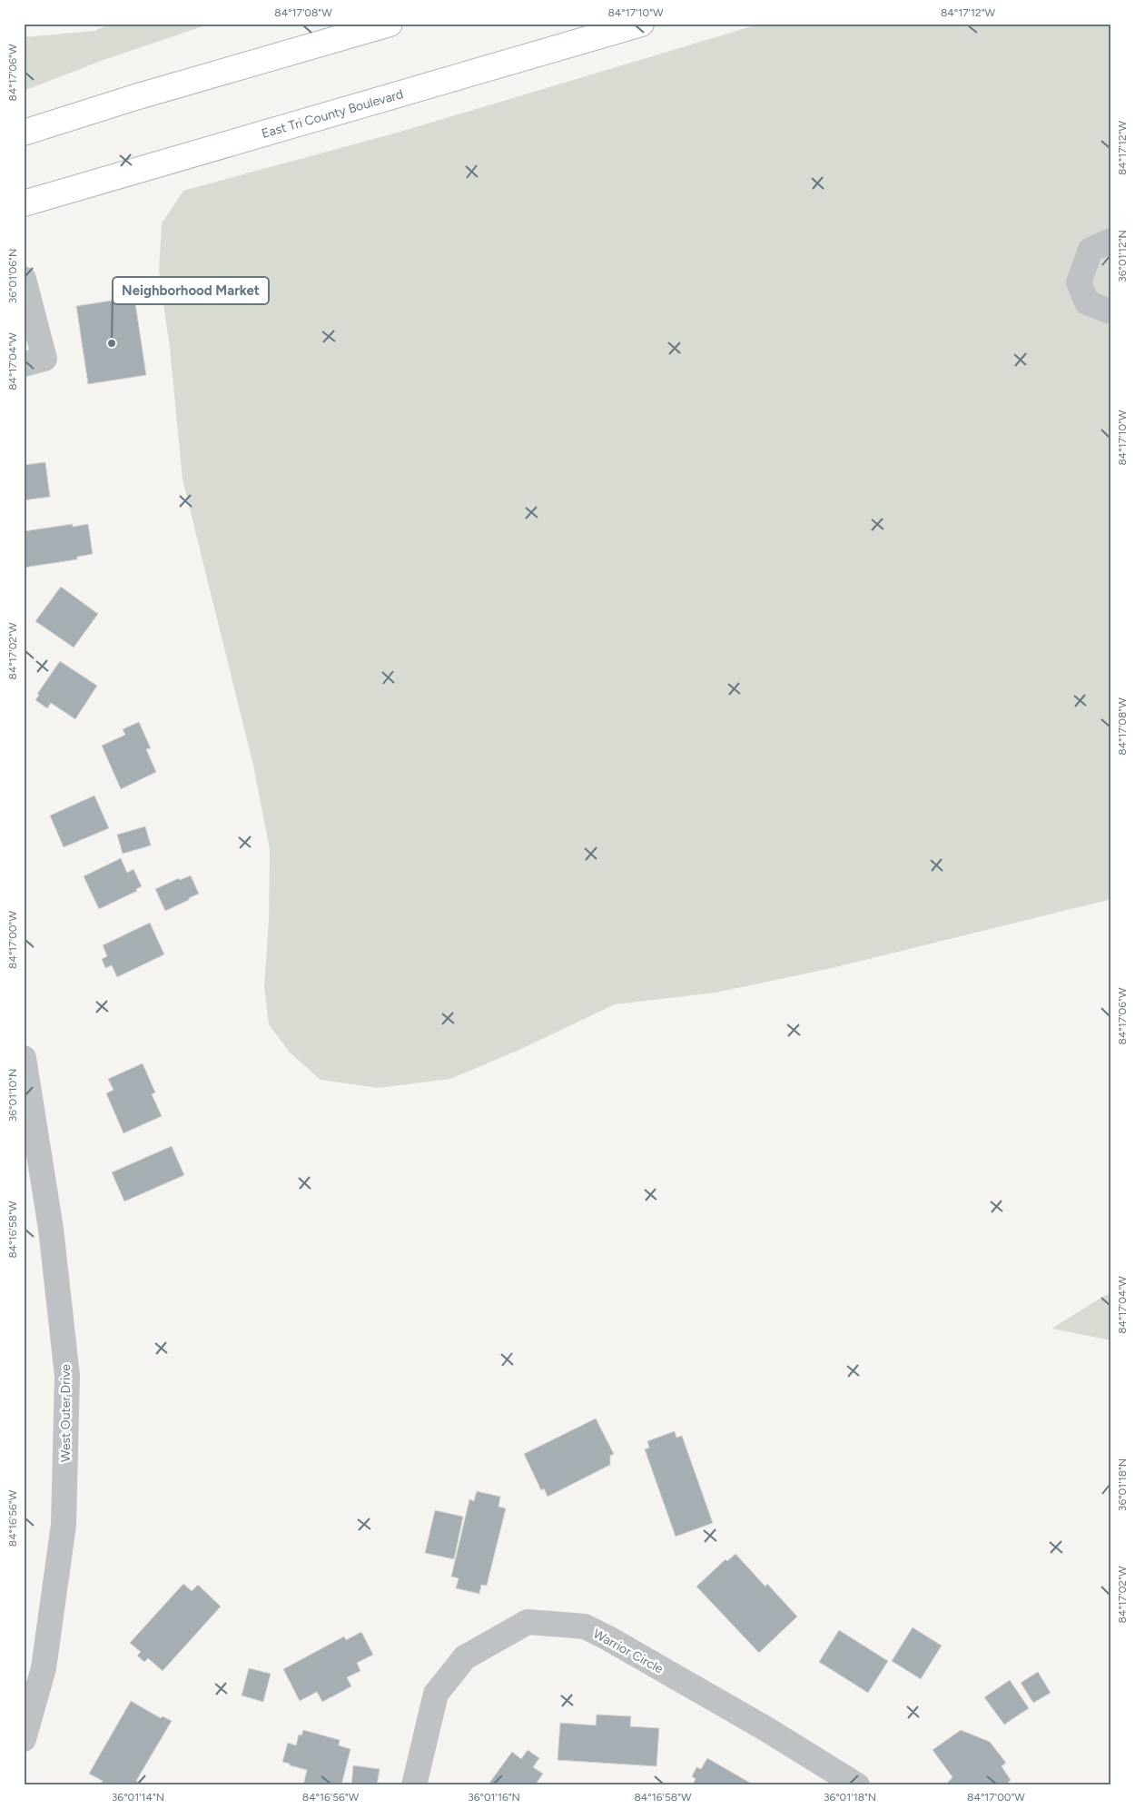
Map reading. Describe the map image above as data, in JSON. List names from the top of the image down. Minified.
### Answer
{"streets":{"highway":["East Tri County Boulevard"],"street":["West Outer Drive","Warrior Circle"]},"places":["Neighborhood Market"],"coordinates":["84°17'08\"W","84°17'10\"W","84°17'12\"W","84°17'06\"W","36°01'12\"N","36°01'06\"N","84°17'04\"W","84°17'02\"W","84°17'00\"W","36°01'10\"N","84°16'58\"W","36°01'18\"N","84°16'56\"W","36°01'14\"N","36°01'16\"N"]}
